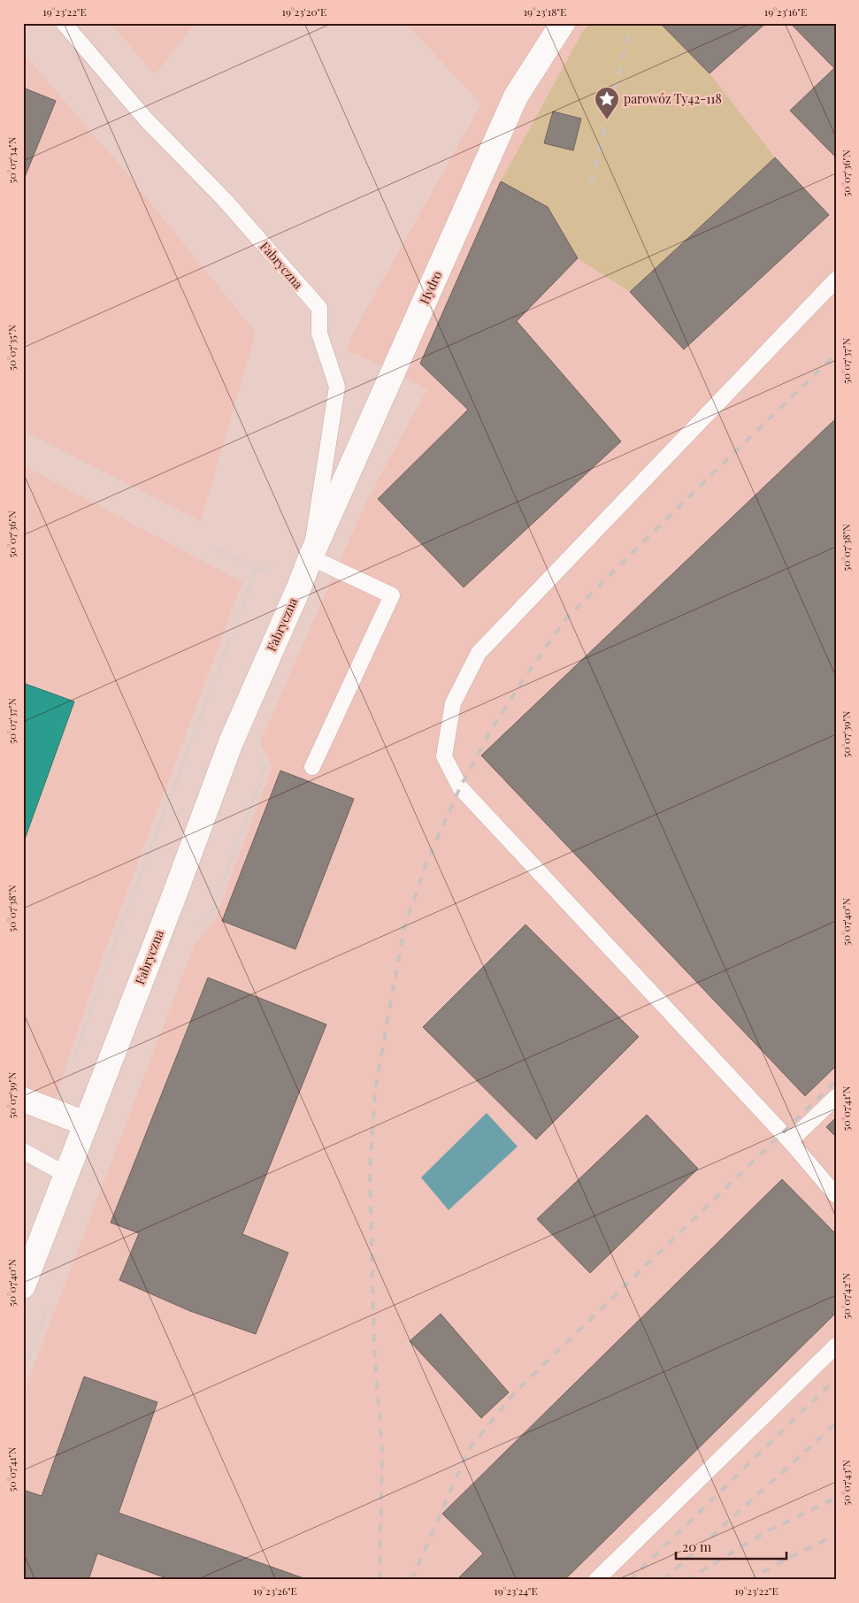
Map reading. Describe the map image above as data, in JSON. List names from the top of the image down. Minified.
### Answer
{"streets":{"street":["Fabryczna","Hydro"]},"crossings":[["Fabryczna","Hydro"]],"places":{"place":["parowóz Ty42-118"]},"scale_bar":"20 m","coordinates":["19°23'22\"E","19°23'20\"E","19°23'18\"E","19°23'16\"E","50°07'34\"N","50°07'36\"N","50°07'35\"N","50°07'37\"N","50°07'38\"N","50°07'39\"N","50°07'40\"N","50°07'41\"N","50°07'42\"N","50°07'43\"N","19°23'26\"E","19°23'24\"E"]}
